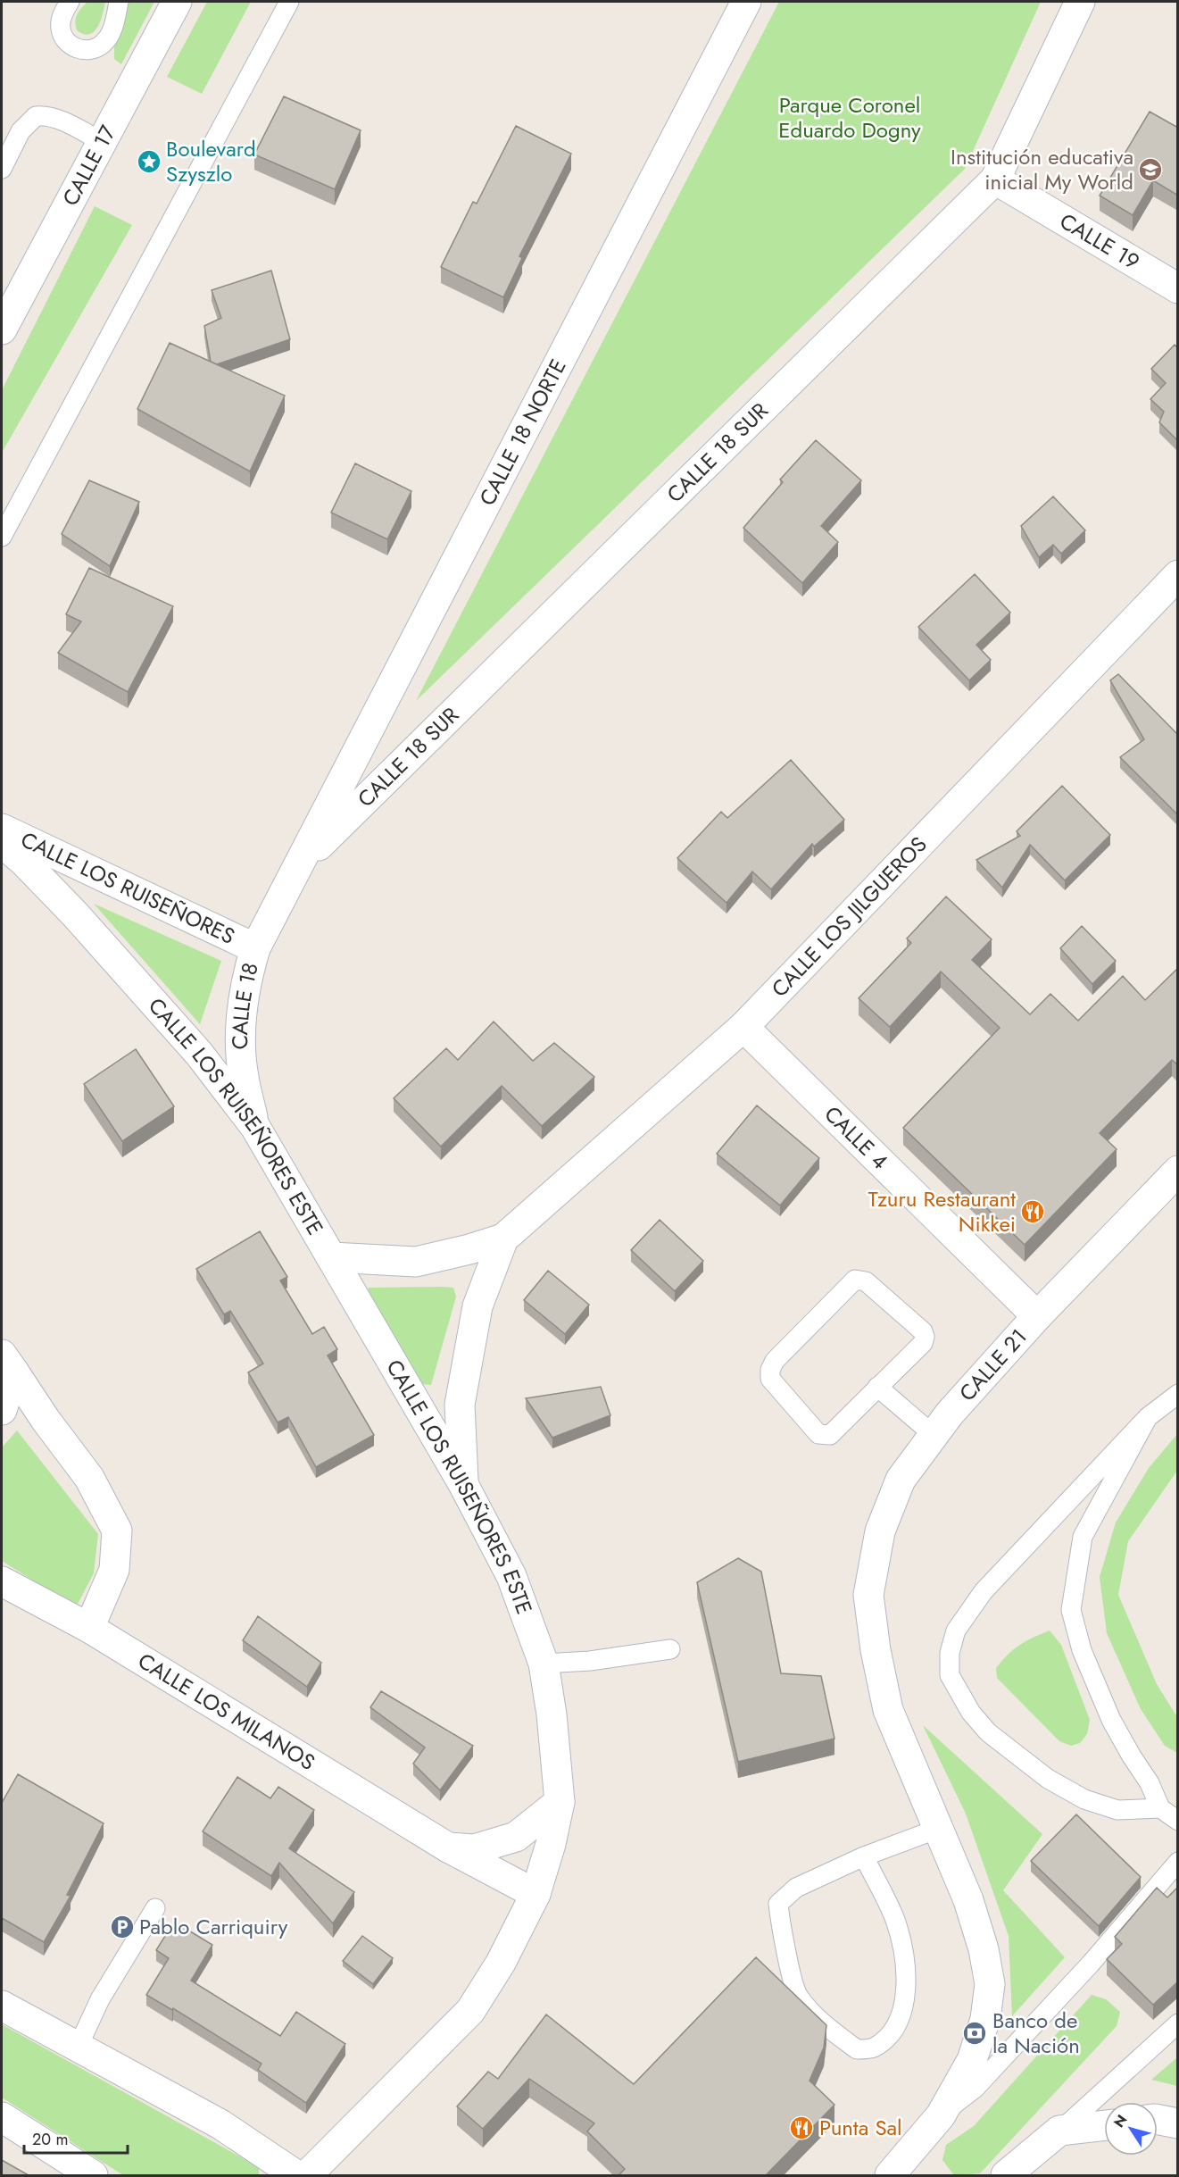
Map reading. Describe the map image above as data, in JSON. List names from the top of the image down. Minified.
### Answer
{"streets":{"street":["CALLE 17","CALLE 19","CALLE 18 NORTE","CALLE 18 SUR","CALLE LOS RUISEÑORES","CALLE LOS JILGUEROS","CALLE 18","CALLE LOS RUISEÑORES ESTE","CALLE 4","CALLE 21","CALLE LOS MILANOS"]},"crossings":[["CALLE 19","CALLE 18 SUR"],["CALLE 18 NORTE","CALLE 18 SUR"],["CALLE 18 NORTE","CALLE 18"],["CALLE 18 SUR","CALLE 18"],["CALLE LOS RUISEÑORES","CALLE 18"],["CALLE LOS JILGUEROS","CALLE LOS RUISEÑORES ESTE"],["CALLE LOS JILGUEROS","CALLE 4"],["CALLE 18","CALLE LOS RUISEÑORES ESTE"],["CALLE LOS RUISEÑORES ESTE","CALLE LOS MILANOS"],["CALLE 4","CALLE 21"]],"parks":["Parque Coronel Eduardo Dogny"],"places":{"place":["Boulevard Szyszlo"],"school or university":["Institución educativa inicial My World"],"restaurant":["Tzuru Restaurant Nikkei","Punta Sal"],"parking":["Pablo Carriquiry"],"bank":["Banco de la Nación"]},"scale_bar":"20 m","north":"top left"}
